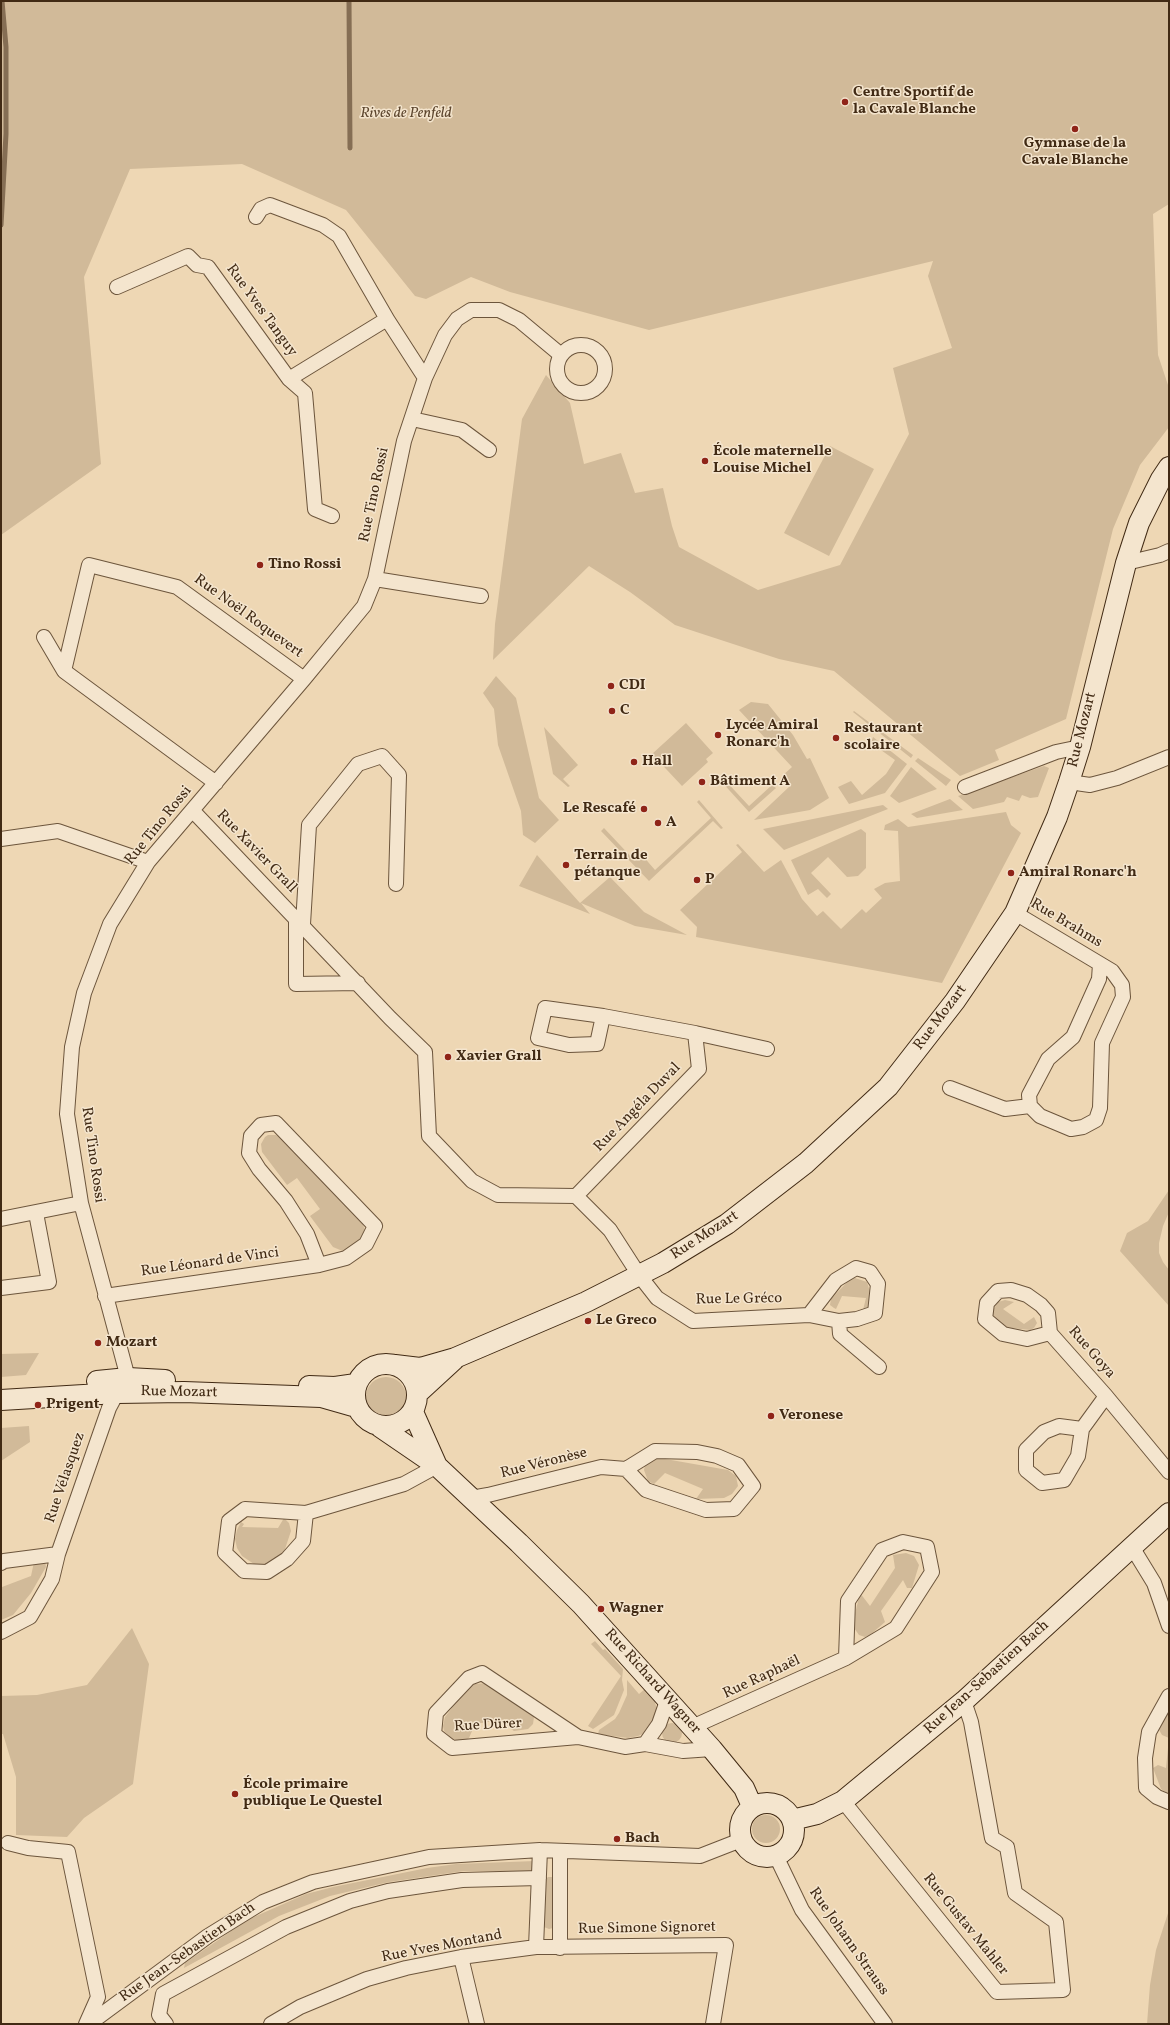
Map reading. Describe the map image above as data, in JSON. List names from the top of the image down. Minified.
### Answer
{"streets":{"street":["Rue Yves Tanguy","Rue Tino Rossi","Rue Noël Roquevert","Rue Mozart","Rue Xavier Grall","Rue Brahms","Rue Angéla Duval","Rue Léonard de Vinci","Rue Le Gréco","Rue Goya","Rue Véronèse","Rue Vélasquez","Rue Raphaël","Rue Jean-Sebastien Bach","Rue Richard Wagner","Rue Dürer","Rue Gustav Mahler","Rue Simone Signoret","Rue Johann Strauss","Rue Yves Montand"]},"crossings":[["Rue Tino Rossi","Rue Noël Roquevert"],["Rue Tino Rossi","Rue Mozart"],["Rue Tino Rossi","Rue Xavier Grall"],["Rue Tino Rossi","Rue Léonard de Vinci"],["Rue Tino Rossi","Rue Vélasquez"],["Rue Mozart","Rue Brahms"],["Rue Mozart","Rue Le Gréco"],["Rue Mozart","Rue Vélasquez"],["Rue Mozart","Rue Richard Wagner"],["Rue Xavier Grall","Rue Angéla Duval"],["Rue Véronèse","Rue Richard Wagner"],["Rue Raphaël","Rue Richard Wagner"],["Rue Jean-Sebastien Bach","Rue Richard Wagner"],["Rue Jean-Sebastien Bach","Rue Gustav Mahler"],["Rue Jean-Sebastien Bach","Rue Simone Signoret"],["Rue Jean-Sebastien Bach","Rue Johann Strauss"],["Rue Richard Wagner","Rue Dürer"],["Rue Richard Wagner","Rue Johann Strauss"],["Rue Simone Signoret","Rue Yves Montand"]],"parks":["Rives de Penfeld"],"places":["Centre Sportif de la Cavale Blanche","Gymnase de la Cavale Blanche","École maternelle Louise Michel","Tino Rossi","CDI","C","Lycée Amiral Ronarc'h","Restaurant scolaire","Hall","Bâtiment A","Le Rescafé","A","Terrain de pétanque","Amiral Ronarc'h","P","Xavier Grall","Le Greco","Mozart","Prigent","Veronese","Wagner","École primaire publique Le Questel","Bach"]}
